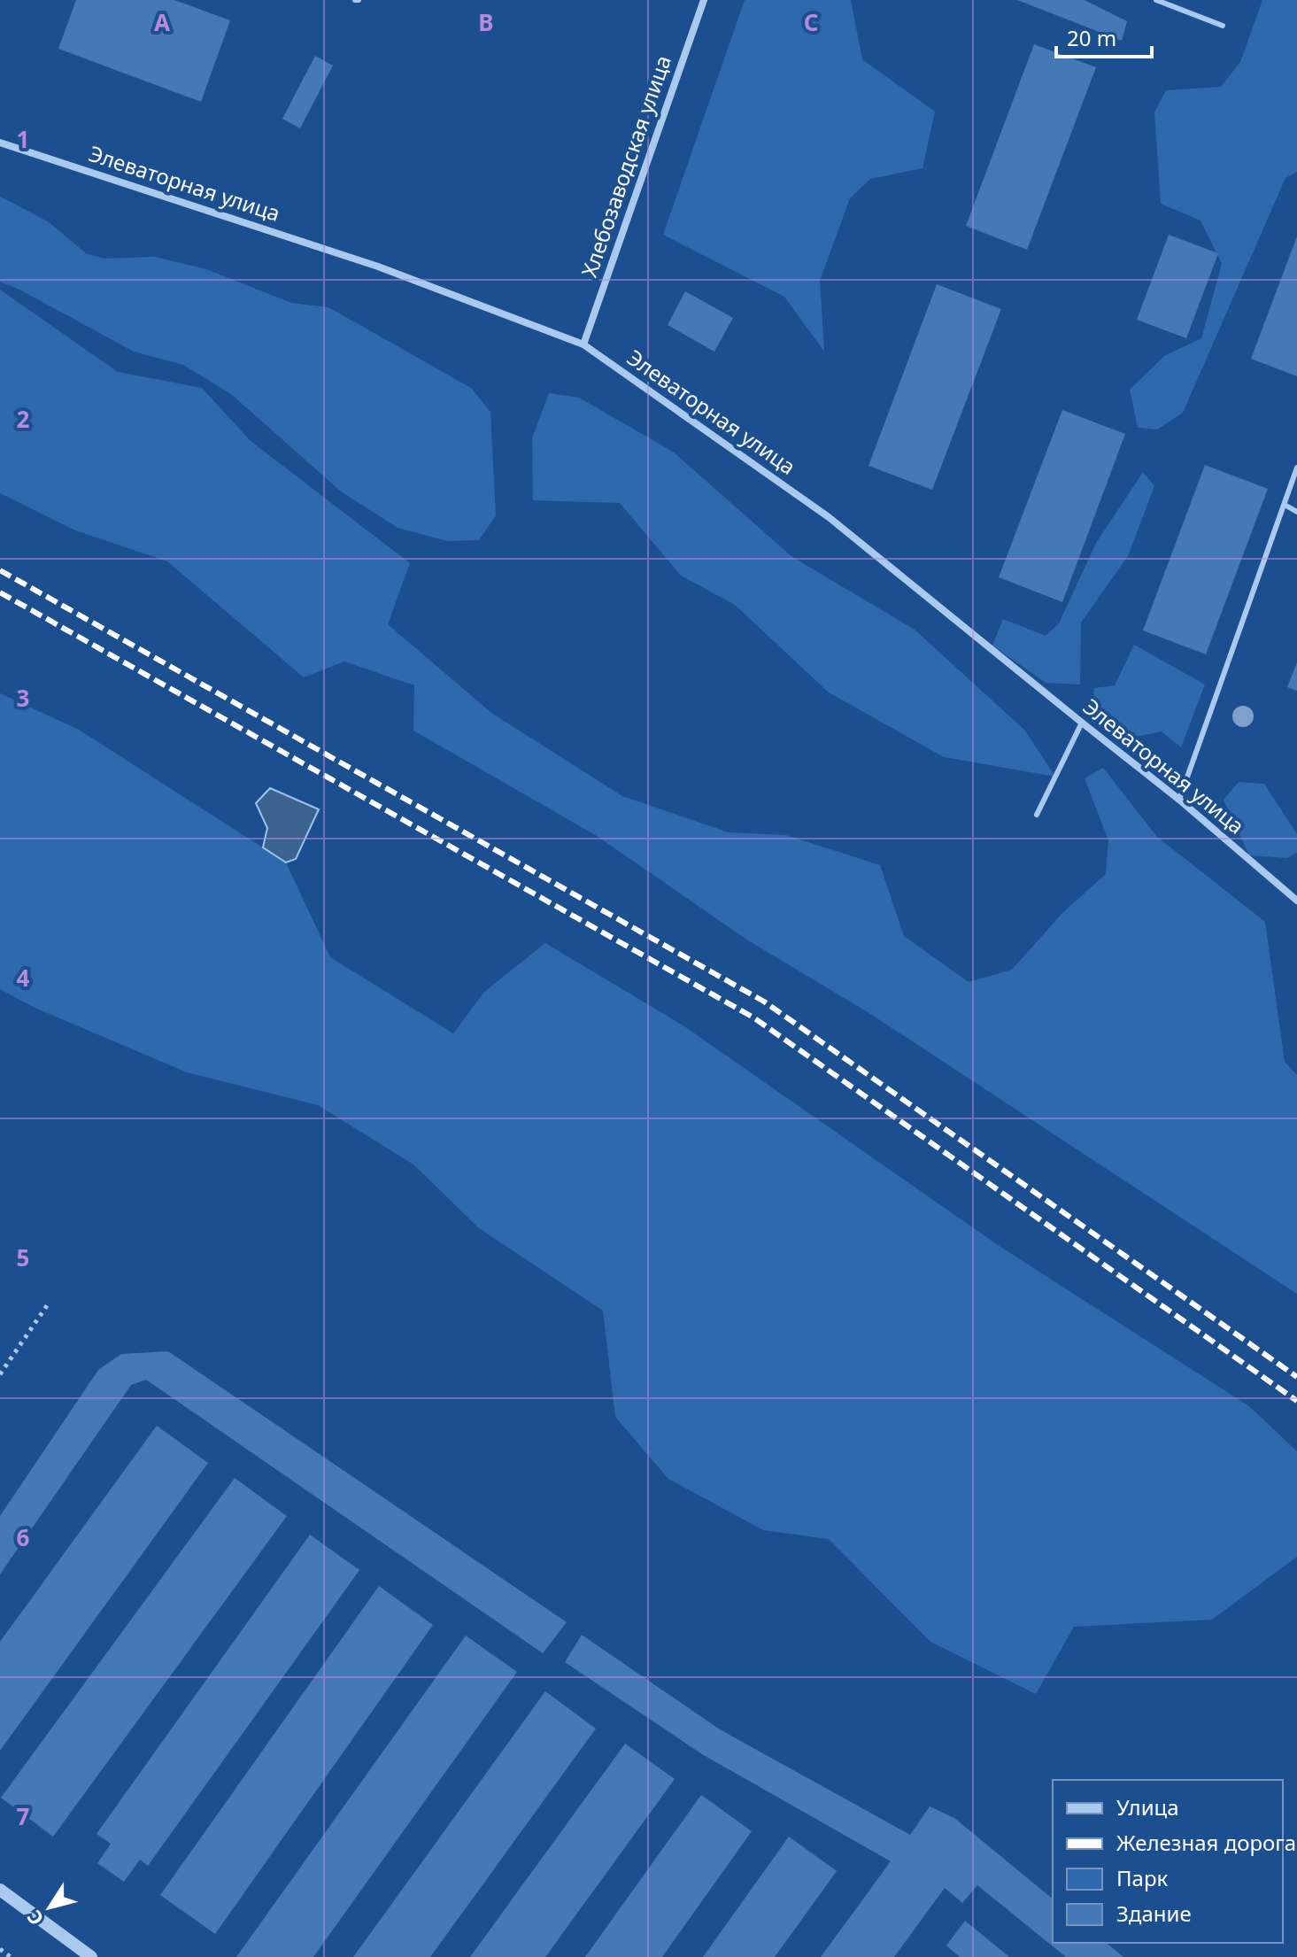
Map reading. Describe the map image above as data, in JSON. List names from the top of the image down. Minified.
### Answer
{"streets":{"street":["Хлебозаводская улица","Элеваторная улица"]},"crossings":[["Хлебозаводская улица","Элеваторная улица"]],"legend":["Улица","Железная дорога","Парк","Здание"],"scale_bar":"20 m","north":"bottom left","grid":{"columns":["A","B","C"],"rows":["1","2","3","4","5","6","7"]}}
